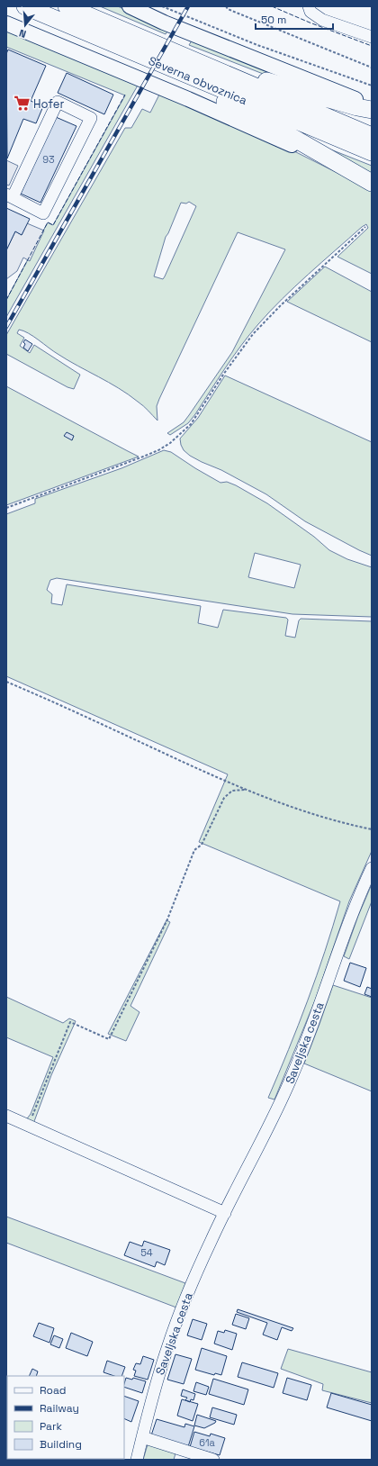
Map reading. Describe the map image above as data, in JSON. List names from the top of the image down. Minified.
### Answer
{"streets":{"highway":["Severna obvoznica"],"street":["Saveljska cesta"]},"places":{"supermarket":["Hofer"]},"house_numbers":["93","54","61a"],"legend":["Road","Railway","Park","Building"],"scale_bar":"50 m","north":"bottom"}
